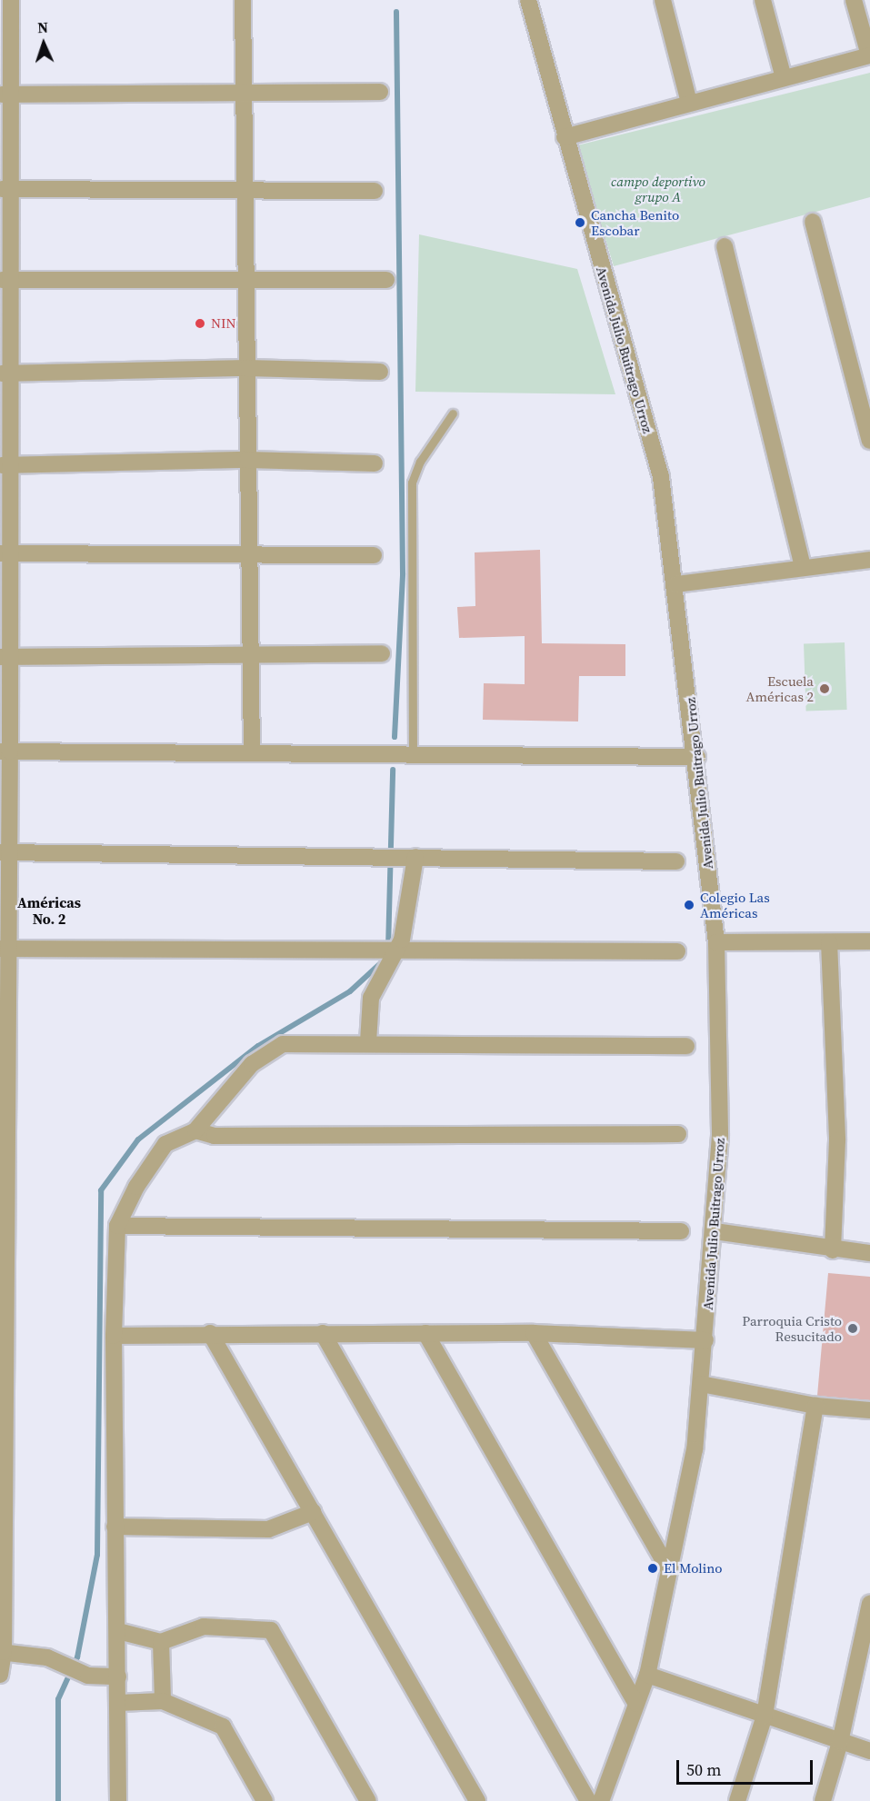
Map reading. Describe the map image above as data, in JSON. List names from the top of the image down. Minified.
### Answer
{"streets":{"street":["Avenida Julio Buitrago Urroz"]},"districts":["Américas No. 2"],"parks":["campo deportivo grupo A"],"places":["Cancha Benito Escobar","NIN","Escuela Américas 2","Colegio Las Américas","Parroquia Cristo Resucitado","El Molino"],"scale_bar":"50 m","north":"top"}
